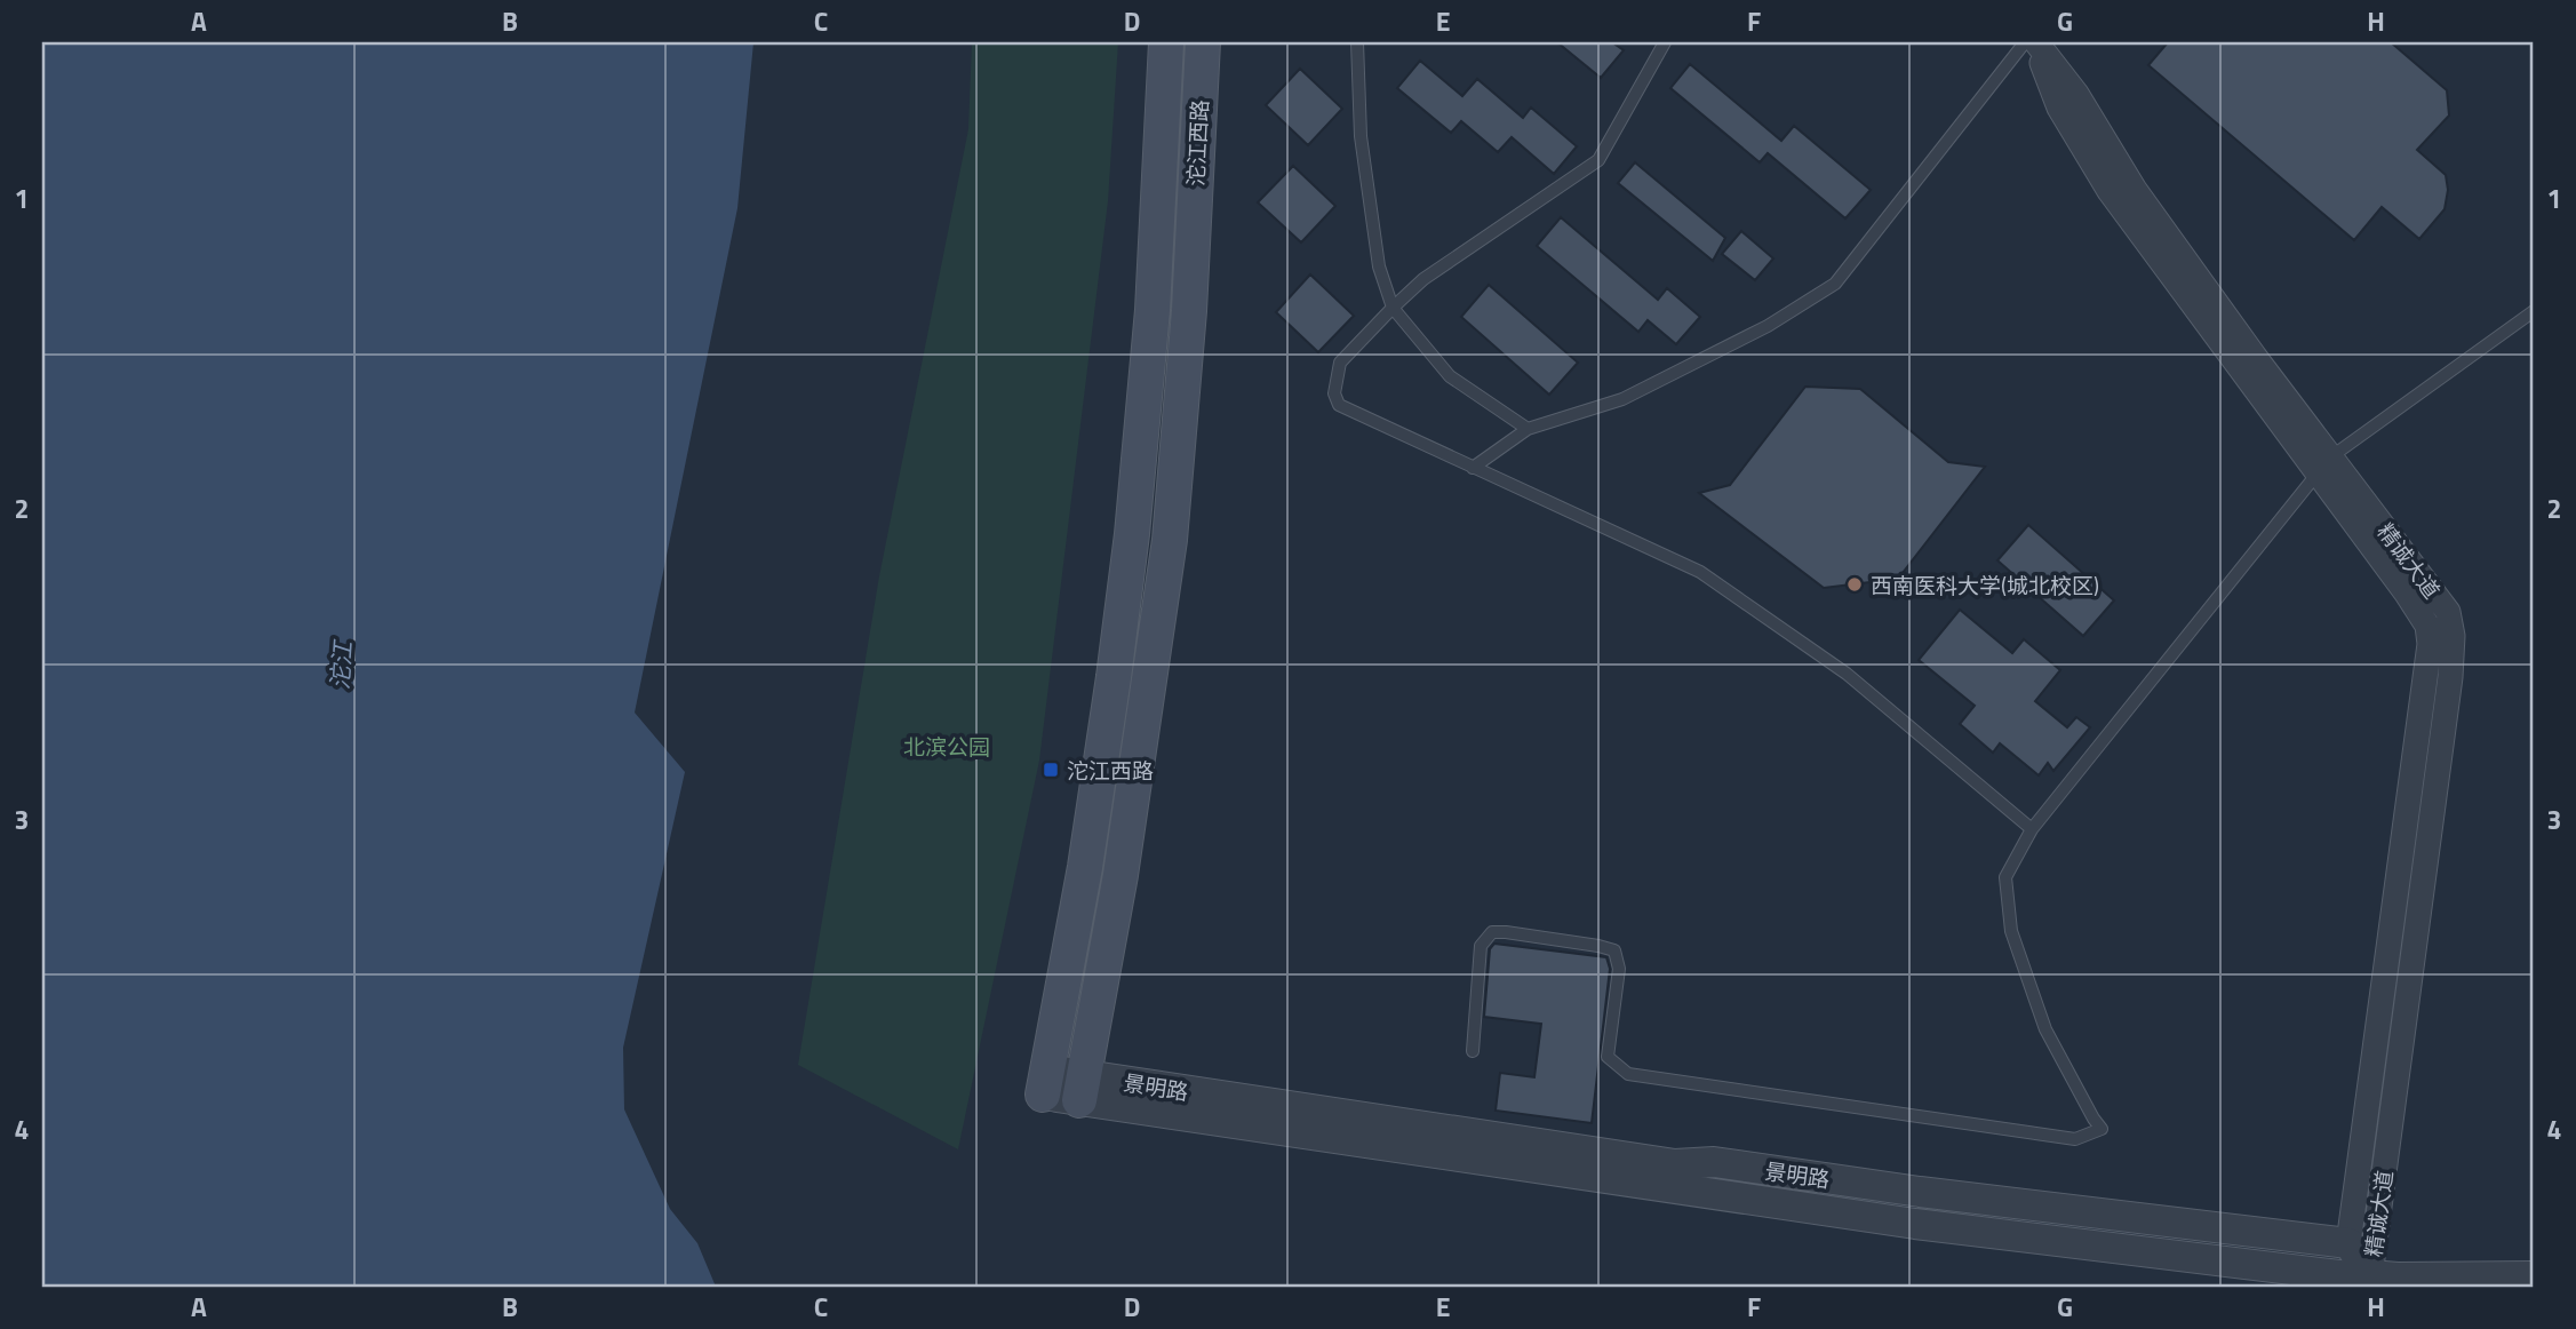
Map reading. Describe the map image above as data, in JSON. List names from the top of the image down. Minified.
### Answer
{"streets":{"main road":["沱江西路"],"street":["精诚大道","景明路"]},"crossings":[["沱江西路","景明路"],["精诚大道","景明路"]],"water":["沱江"],"parks":["北滨公园"],"places":{"other":["西南医科大学(城北校区)"],"transit":["沱江西路"]},"grid":{"columns":["A","B","C","D","E","F","G","H"],"rows":["1","2","3","4"]}}
